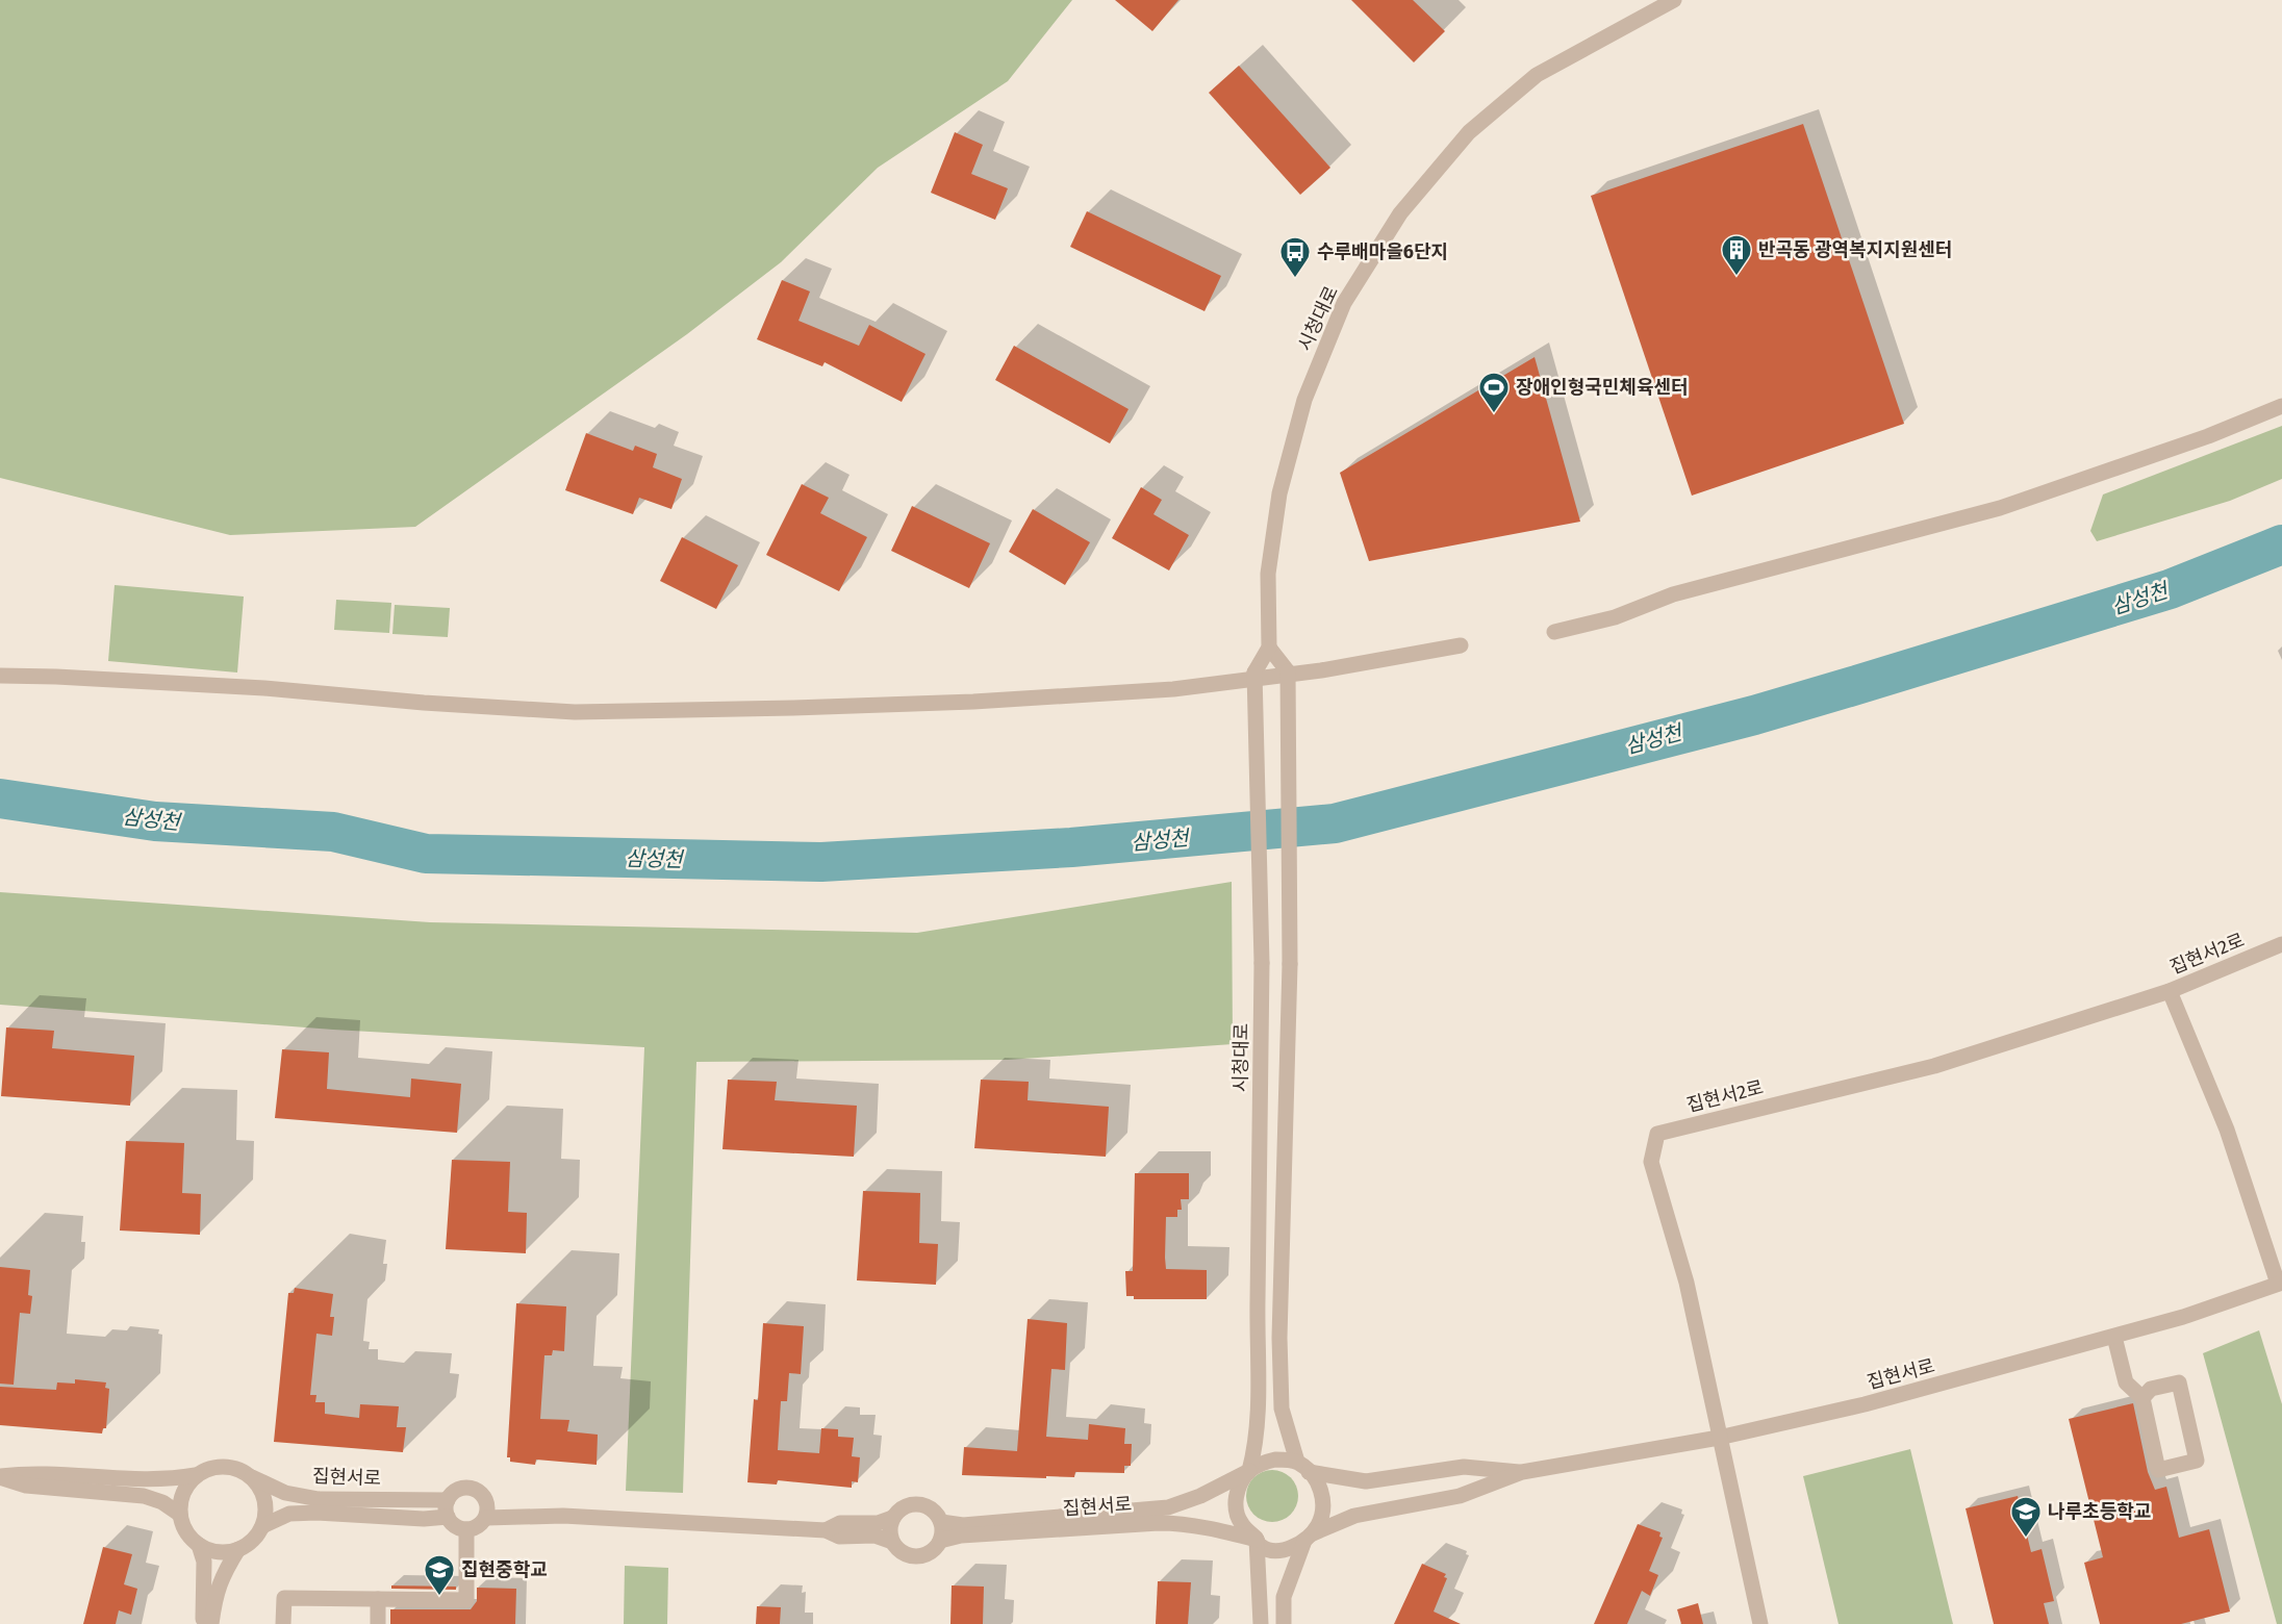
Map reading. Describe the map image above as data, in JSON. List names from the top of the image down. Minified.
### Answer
{"streets":{"street":["시청대로","집현서2로","집현서로"]},"crossings":[["시청대로","집현서로"],["집현서2로","집현서로"]],"water":["삼성천"],"places":{"building":["반곡동 광역복지지원센터"],"bus stop":["수루배마을6단지"],"sports":["장애인형국민체육센터"],"school or university":["나루초등학교","집현중학교"]}}
